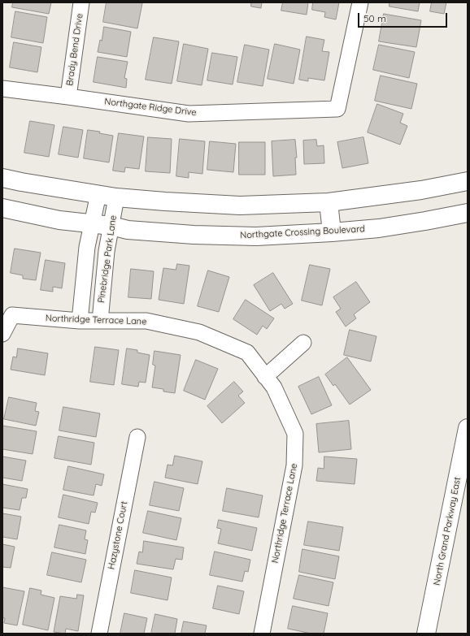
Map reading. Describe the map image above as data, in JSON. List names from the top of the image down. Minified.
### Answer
{"streets":{"main road":["Northgate Crossing Boulevard","North Grand Parkway East"],"street":["Brady Bend Drive","Northgate Ridge Drive","Pinebridge Park Lane","Northridge Terrace Lane","Hazystone Court"]},"crossings":[["Brady Bend Drive","Northgate Ridge Drive"],["Northgate Crossing Boulevard","Pinebridge Park Lane"],["Pinebridge Park Lane","Northridge Terrace Lane"]],"scale_bar":"50 m"}
